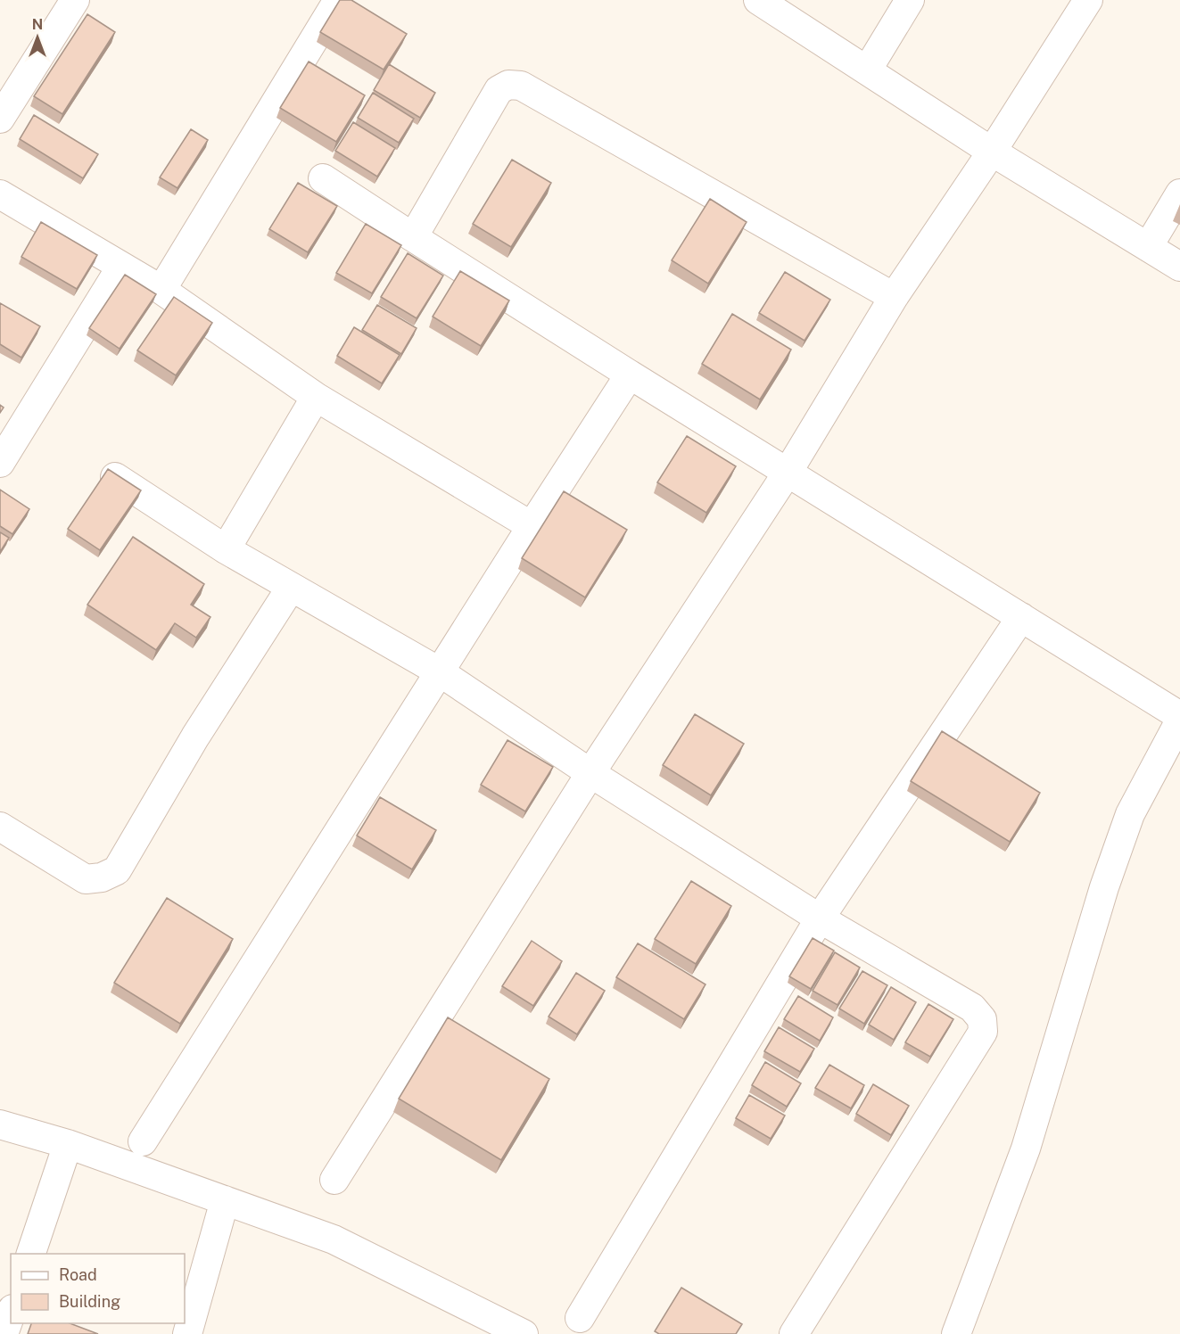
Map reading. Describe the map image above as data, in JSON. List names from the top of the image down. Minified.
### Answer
{"legend":["Road","Building"],"north":"top"}
